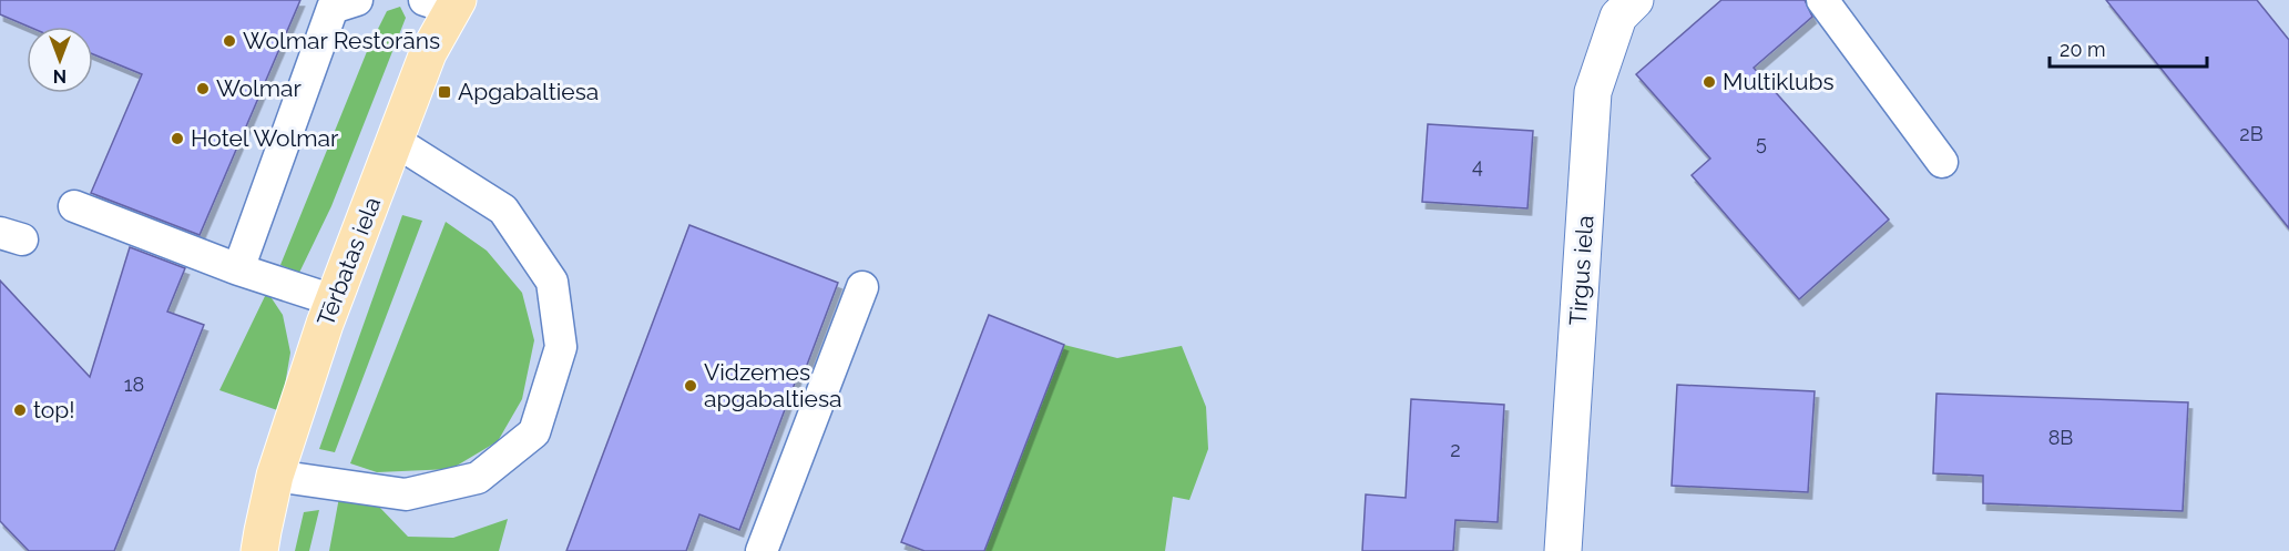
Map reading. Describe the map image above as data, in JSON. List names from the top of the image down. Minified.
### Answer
{"streets":{"main road":["Tērbatas iela"],"street":["Tirgus iela"]},"places":{"other":["Wolmar Restorāns","Multiklubs","Wolmar","Hotel Wolmar","Vidzemes apgabaltiesa","top!"],"transit":["Apgabaltiesa"]},"house_numbers":["2B","5","4","18","8B","2"],"scale_bar":"20 m","north":"bottom"}
